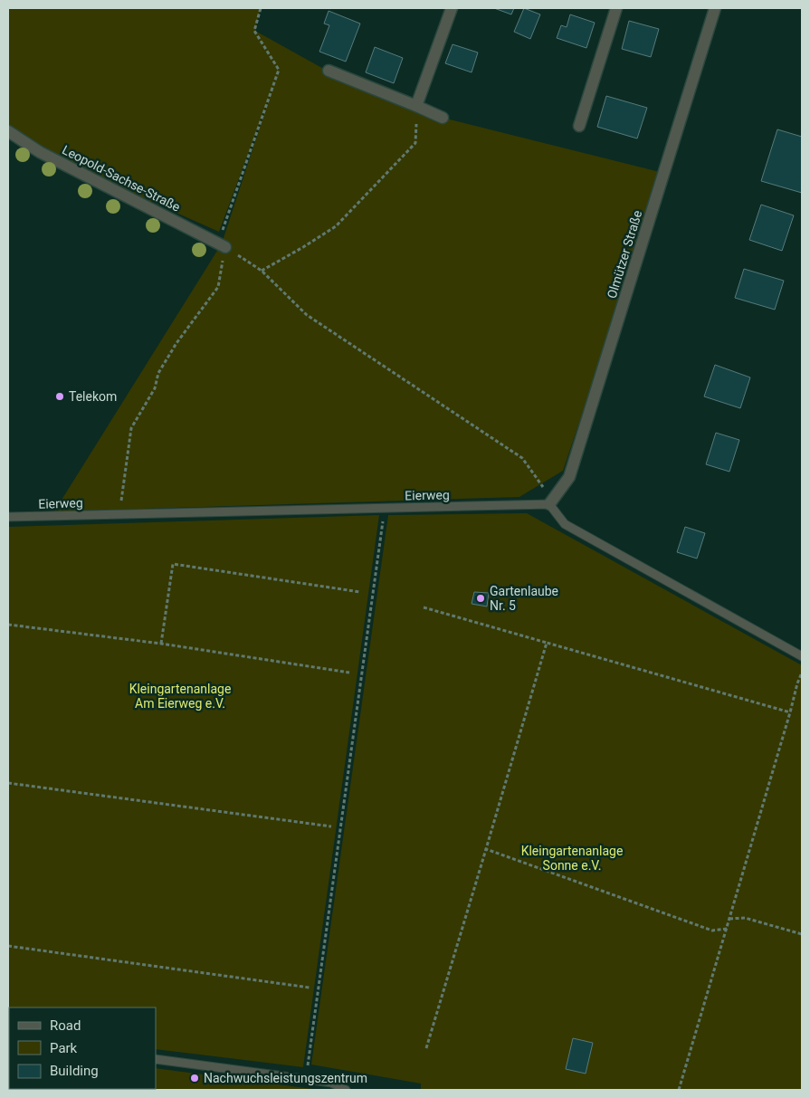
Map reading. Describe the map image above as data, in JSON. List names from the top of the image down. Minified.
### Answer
{"streets":{"street":["Leopold-Sachse-Straße","Olmützer Straße"],"lane":["Eierweg"]},"crossings":[["Olmützer Straße","Eierweg"]],"parks":["Kleingartenanlage Am Eierweg e.V.","Kleingartenanlage Sonne e.V."],"places":["Telekom","Gartenlaube Nr. 5","Nachwuchsleistungszentrum"],"legend":["Road","Park","Building"]}
